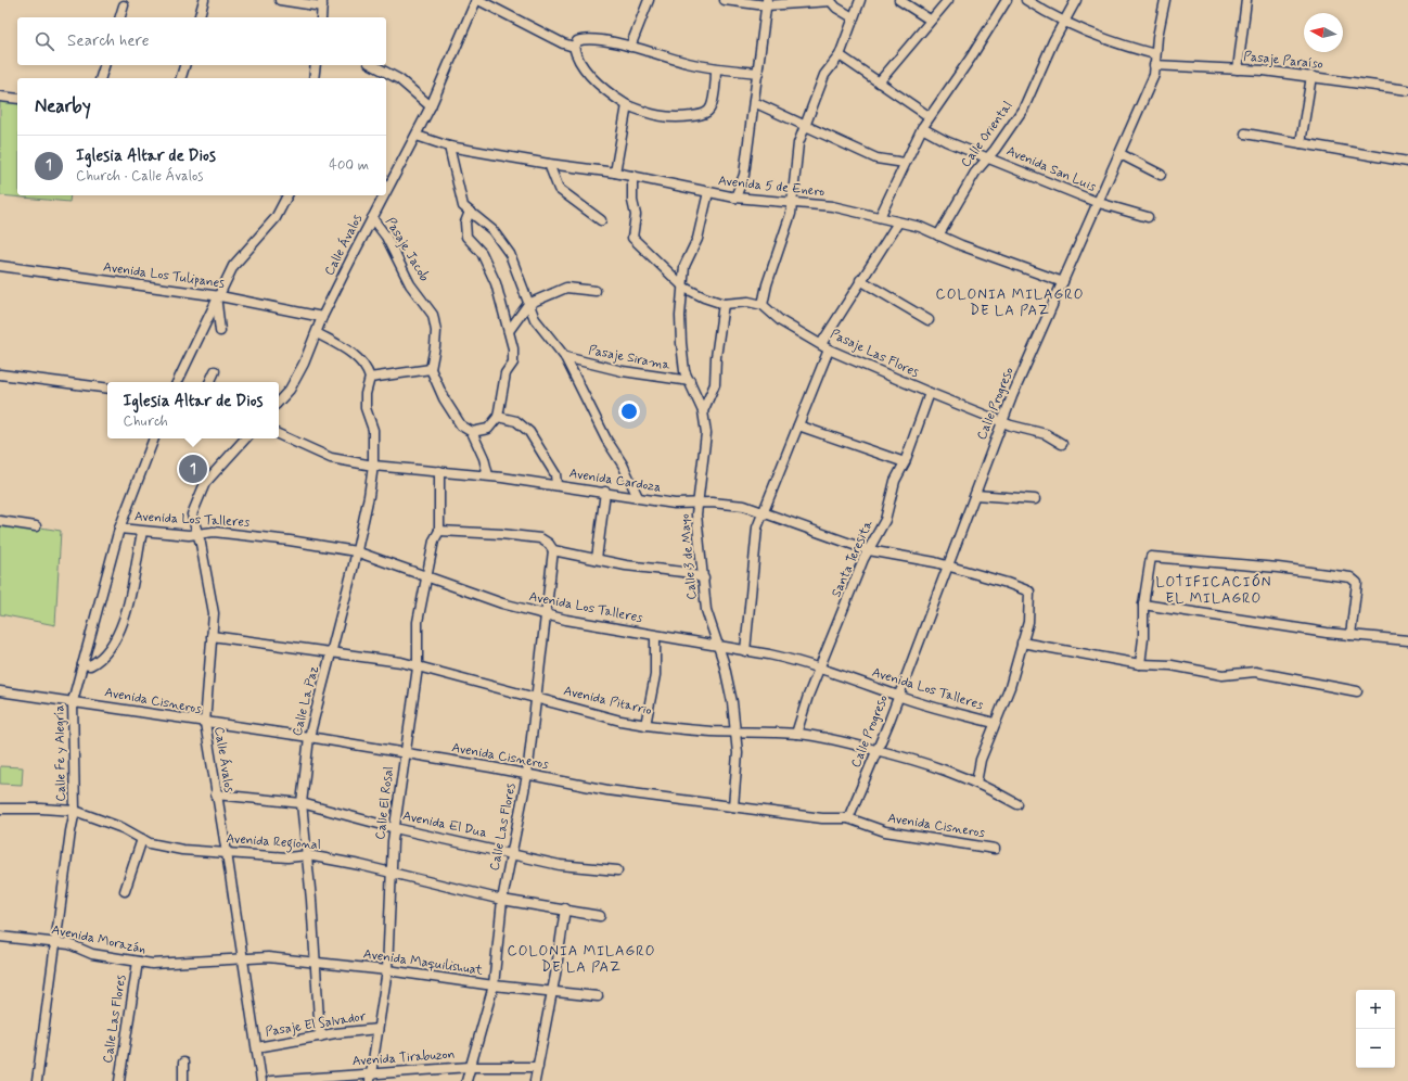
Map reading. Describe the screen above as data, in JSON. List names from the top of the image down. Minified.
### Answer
{"streets":{"street":["Pasaje Paraíso","Calle Oriental","Avenida San Luis","Avenida 5 de Enero","Calle Ávalos","Pasaje Jacob","Avenida Los Tulipanes","Pasaje Las Flores","Pasaje Sirama","Calle Progreso","Avenida Cardoza","Avenida Los Talleres","Calle 3 de Mayo","Santa Teresita","Avenida Cisneros","Calle La Paz","Avenida Pitarrio","Calle Fe y Alegría","Calle El Rosal","Avenida El Dua","Calle Las Flores","Avenida Regional","Avenida Morazán","Avenida Maquilishuat","Pasaje El Salvador","Avenida Tirabuzon"]},"crossings":[["Pasaje Paraíso","Calle Progreso"],["Calle Oriental","Avenida San Luis"],["Calle Oriental","Avenida 5 de Enero"],["Avenida San Luis","Calle Progreso"],["Avenida 5 de Enero","Calle Ávalos"],["Avenida 5 de Enero","Calle Progreso"],["Avenida 5 de Enero","Calle 3 de Mayo"],["Calle Ávalos","Pasaje Jacob"],["Calle Ávalos","Avenida Los Tulipanes"],["Calle Ávalos","Avenida Los Talleres"],["Calle Ávalos","Avenida Cisneros"],["Calle Ávalos","Avenida Pitarrio"],["Calle Ávalos","Avenida El Dua"],["Calle Ávalos","Avenida Regional"],["Calle Ávalos","Avenida Morazán"],["Calle Ávalos","Avenida Maquilishuat"],["Calle Ávalos","Pasaje El Salvador"],["Pasaje Las Flores","Calle Progreso"],["Pasaje Las Flores","Santa Teresita"],["Pasaje Sirama","Calle 3 de Mayo"],["Calle Progreso","Avenida Cardoza"],["Calle Progreso","Avenida Los Talleres"],["Calle Progreso","Avenida Cisneros"],["Calle Progreso","Avenida Pitarrio"],["Avenida Cardoza","Calle 3 de Mayo"],["Avenida Cardoza","Santa Teresita"],["Avenida Cardoza","Calle La Paz"],["Avenida Los Talleres","Calle 3 de Mayo"],["Avenida Los Talleres","Santa Teresita"],["Avenida Los Talleres","Calle La Paz"],["Avenida Los Talleres","Calle Fe y Alegría"],["Avenida Los Talleres","Calle El Rosal"],["Avenida Los Talleres","Calle Las Flores"],["Calle 3 de Mayo","Avenida Cisneros"],["Calle 3 de Mayo","Avenida Pitarrio"],["Santa Teresita","Avenida Pitarrio"],["Avenida Cisneros","Calle La Paz"],["Avenida Cisneros","Calle Fe y Alegría"],["Avenida Cisneros","Calle El Rosal"],["Avenida Cisneros","Calle Las Flores"],["Calle La Paz","Avenida Pitarrio"],["Calle La Paz","Avenida El Dua"],["Calle La Paz","Avenida Regional"],["Calle La Paz","Avenida Maquilishuat"],["Calle La Paz","Pasaje El Salvador"],["Avenida Pitarrio","Calle El Rosal"],["Avenida Pitarrio","Calle Las Flores"],["Calle Fe y Alegría","Avenida Regional"],["Calle Fe y Alegría","Avenida Morazán"],["Calle El Rosal","Avenida El Dua"],["Calle El Rosal","Avenida Regional"],["Calle El Rosal","Avenida Maquilishuat"],["Calle El Rosal","Pasaje El Salvador"],["Calle El Rosal","Avenida Tirabuzon"],["Avenida El Dua","Calle Las Flores"],["Calle Las Flores","Avenida Regional"],["Calle Las Flores","Avenida Morazán"],["Calle Las Flores","Avenida Maquilishuat"],["Calle Las Flores","Avenida Tirabuzon"],["Avenida Morazán","Avenida Maquilishuat"]],"districts":["COLONIA MILAGRO DE LA PAZ","LOTIFICACIÓN EL MILAGRO","COLONIA MILAGRO DE LA PAZ"],"north":"left","page":{"search":"Search here","heading":"Nearby","list":[{"mark":"1","name":"Iglesia Altar de Dios","note":"Church · Calle Ávalos","value":"400 m"}],"popup":["Iglesia Altar de Dios","Church"],"pins":"1","map_buttons":["+","−"]}}
